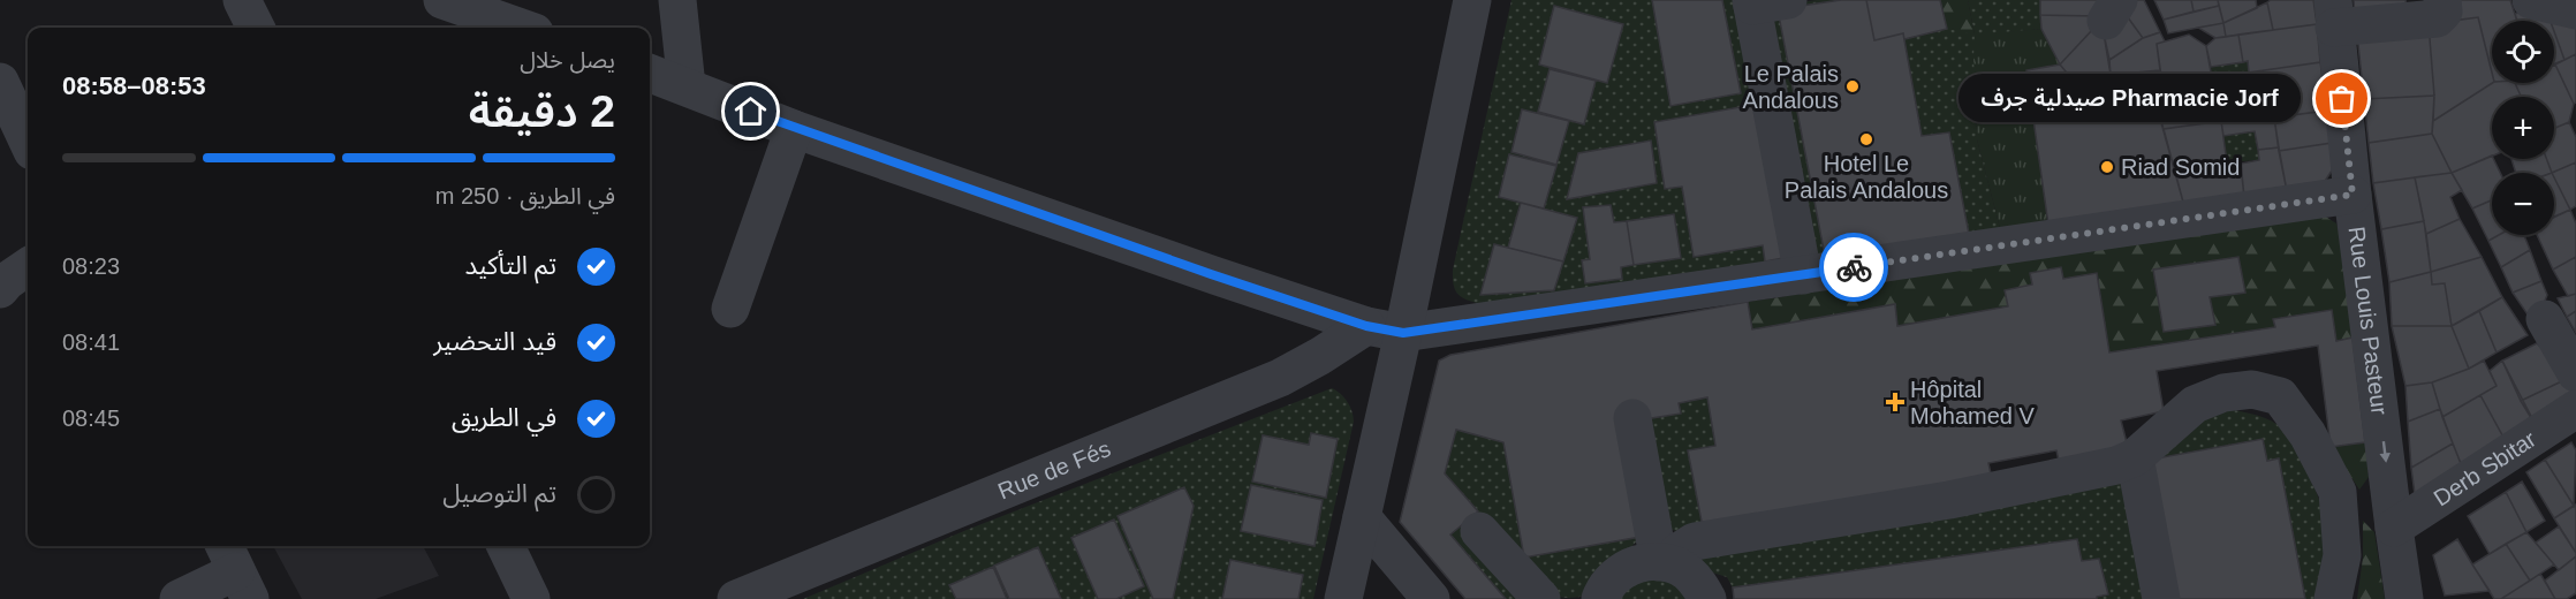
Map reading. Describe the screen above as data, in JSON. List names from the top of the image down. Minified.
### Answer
{"streets":{"street":["Rue Louis Pasteur","Derb Sbitar","Rue de Fés"]},"crossings":[["Rue Louis Pasteur","Derb Sbitar"]],"places":{"other":["Le Palais Andalous","Pharmacie Jorf صيدلية جرف","Hotel Le Palais Andalous","Riad Somid"],"health":["Hôpital Mohamed V"]},"page":{"map_buttons":["+","−"],"heading":["2 دقيقة","يصل خلال","08:53–08:58"],"bubble":"Pharmacie Jorf صيدلية جرف","bar":"في الطريق · 250 m","list":[["تم التأكيد","08:23"],["قيد التحضير","08:41"],["في الطريق","08:45"],"تم التوصيل"]}}
